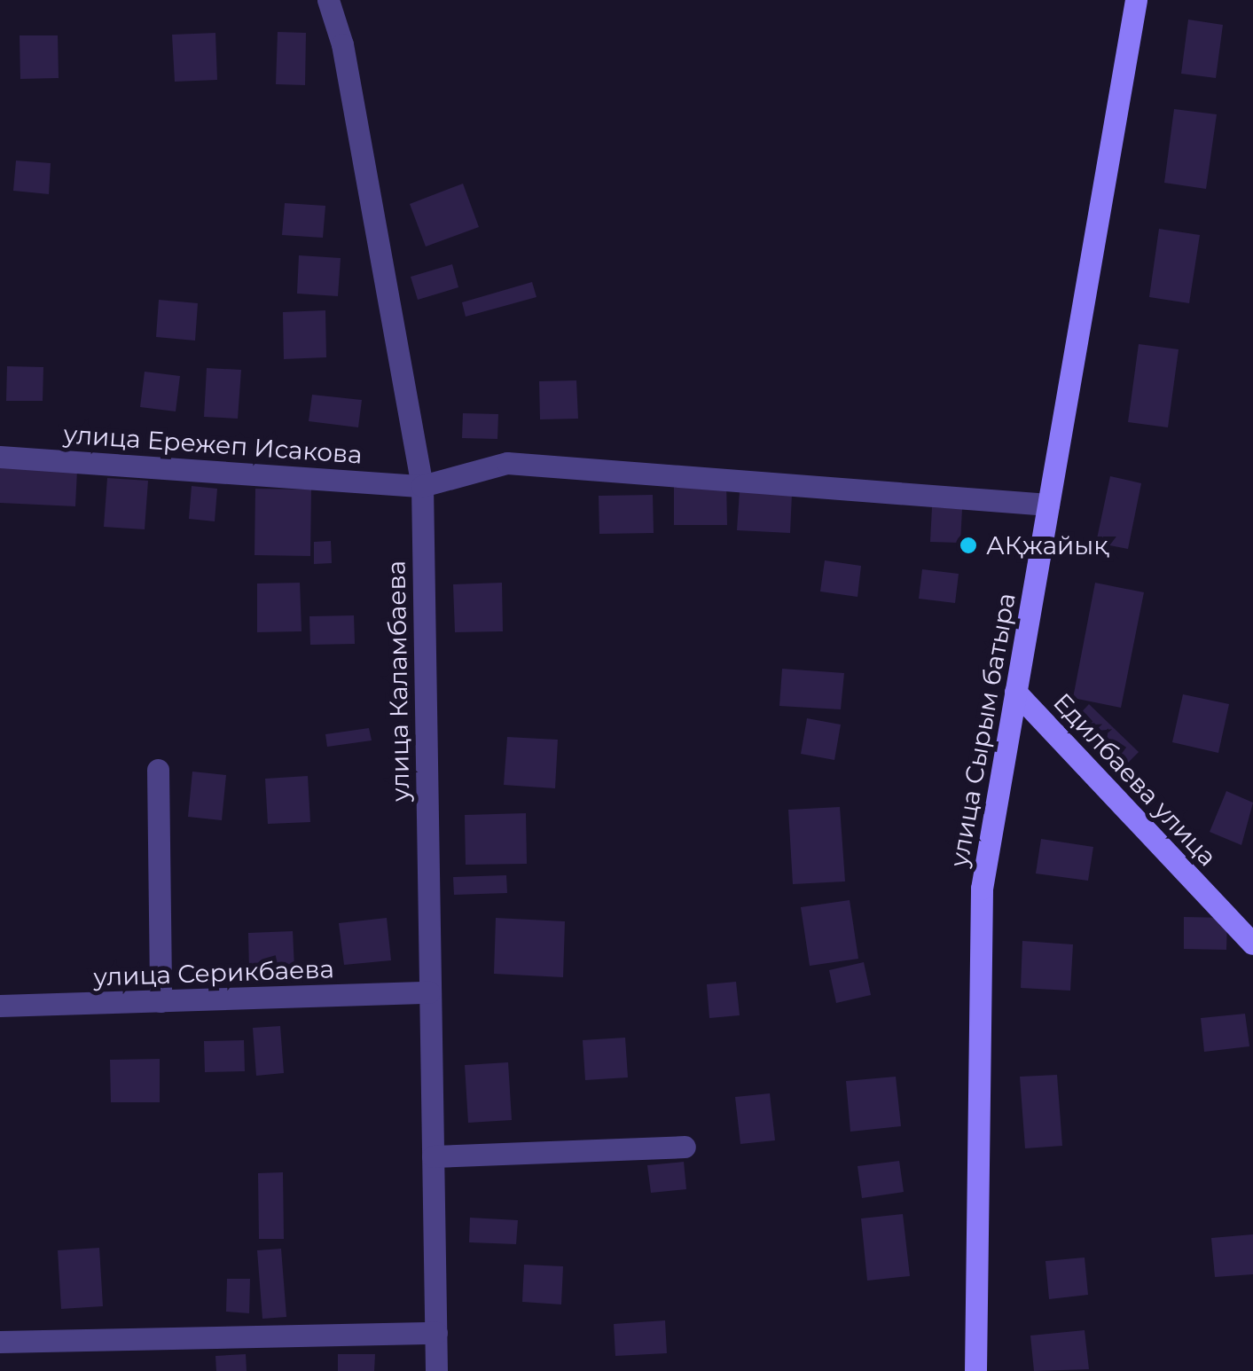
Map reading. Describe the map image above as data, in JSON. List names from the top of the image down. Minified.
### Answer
{"streets":{"street":["улица Ережеп Исакова","улица Каламбаева","улица Сырым батыра","Едилбаева улица","улица Серикбаева"]},"crossings":[["улица Ережеп Исакова","улица Каламбаева"],["улица Ережеп Исакова","улица Сырым батыра"],["улица Каламбаева","улица Серикбаева"],["улица Сырым батыра","Едилбаева улица"]],"places":["АҚжайық"]}
